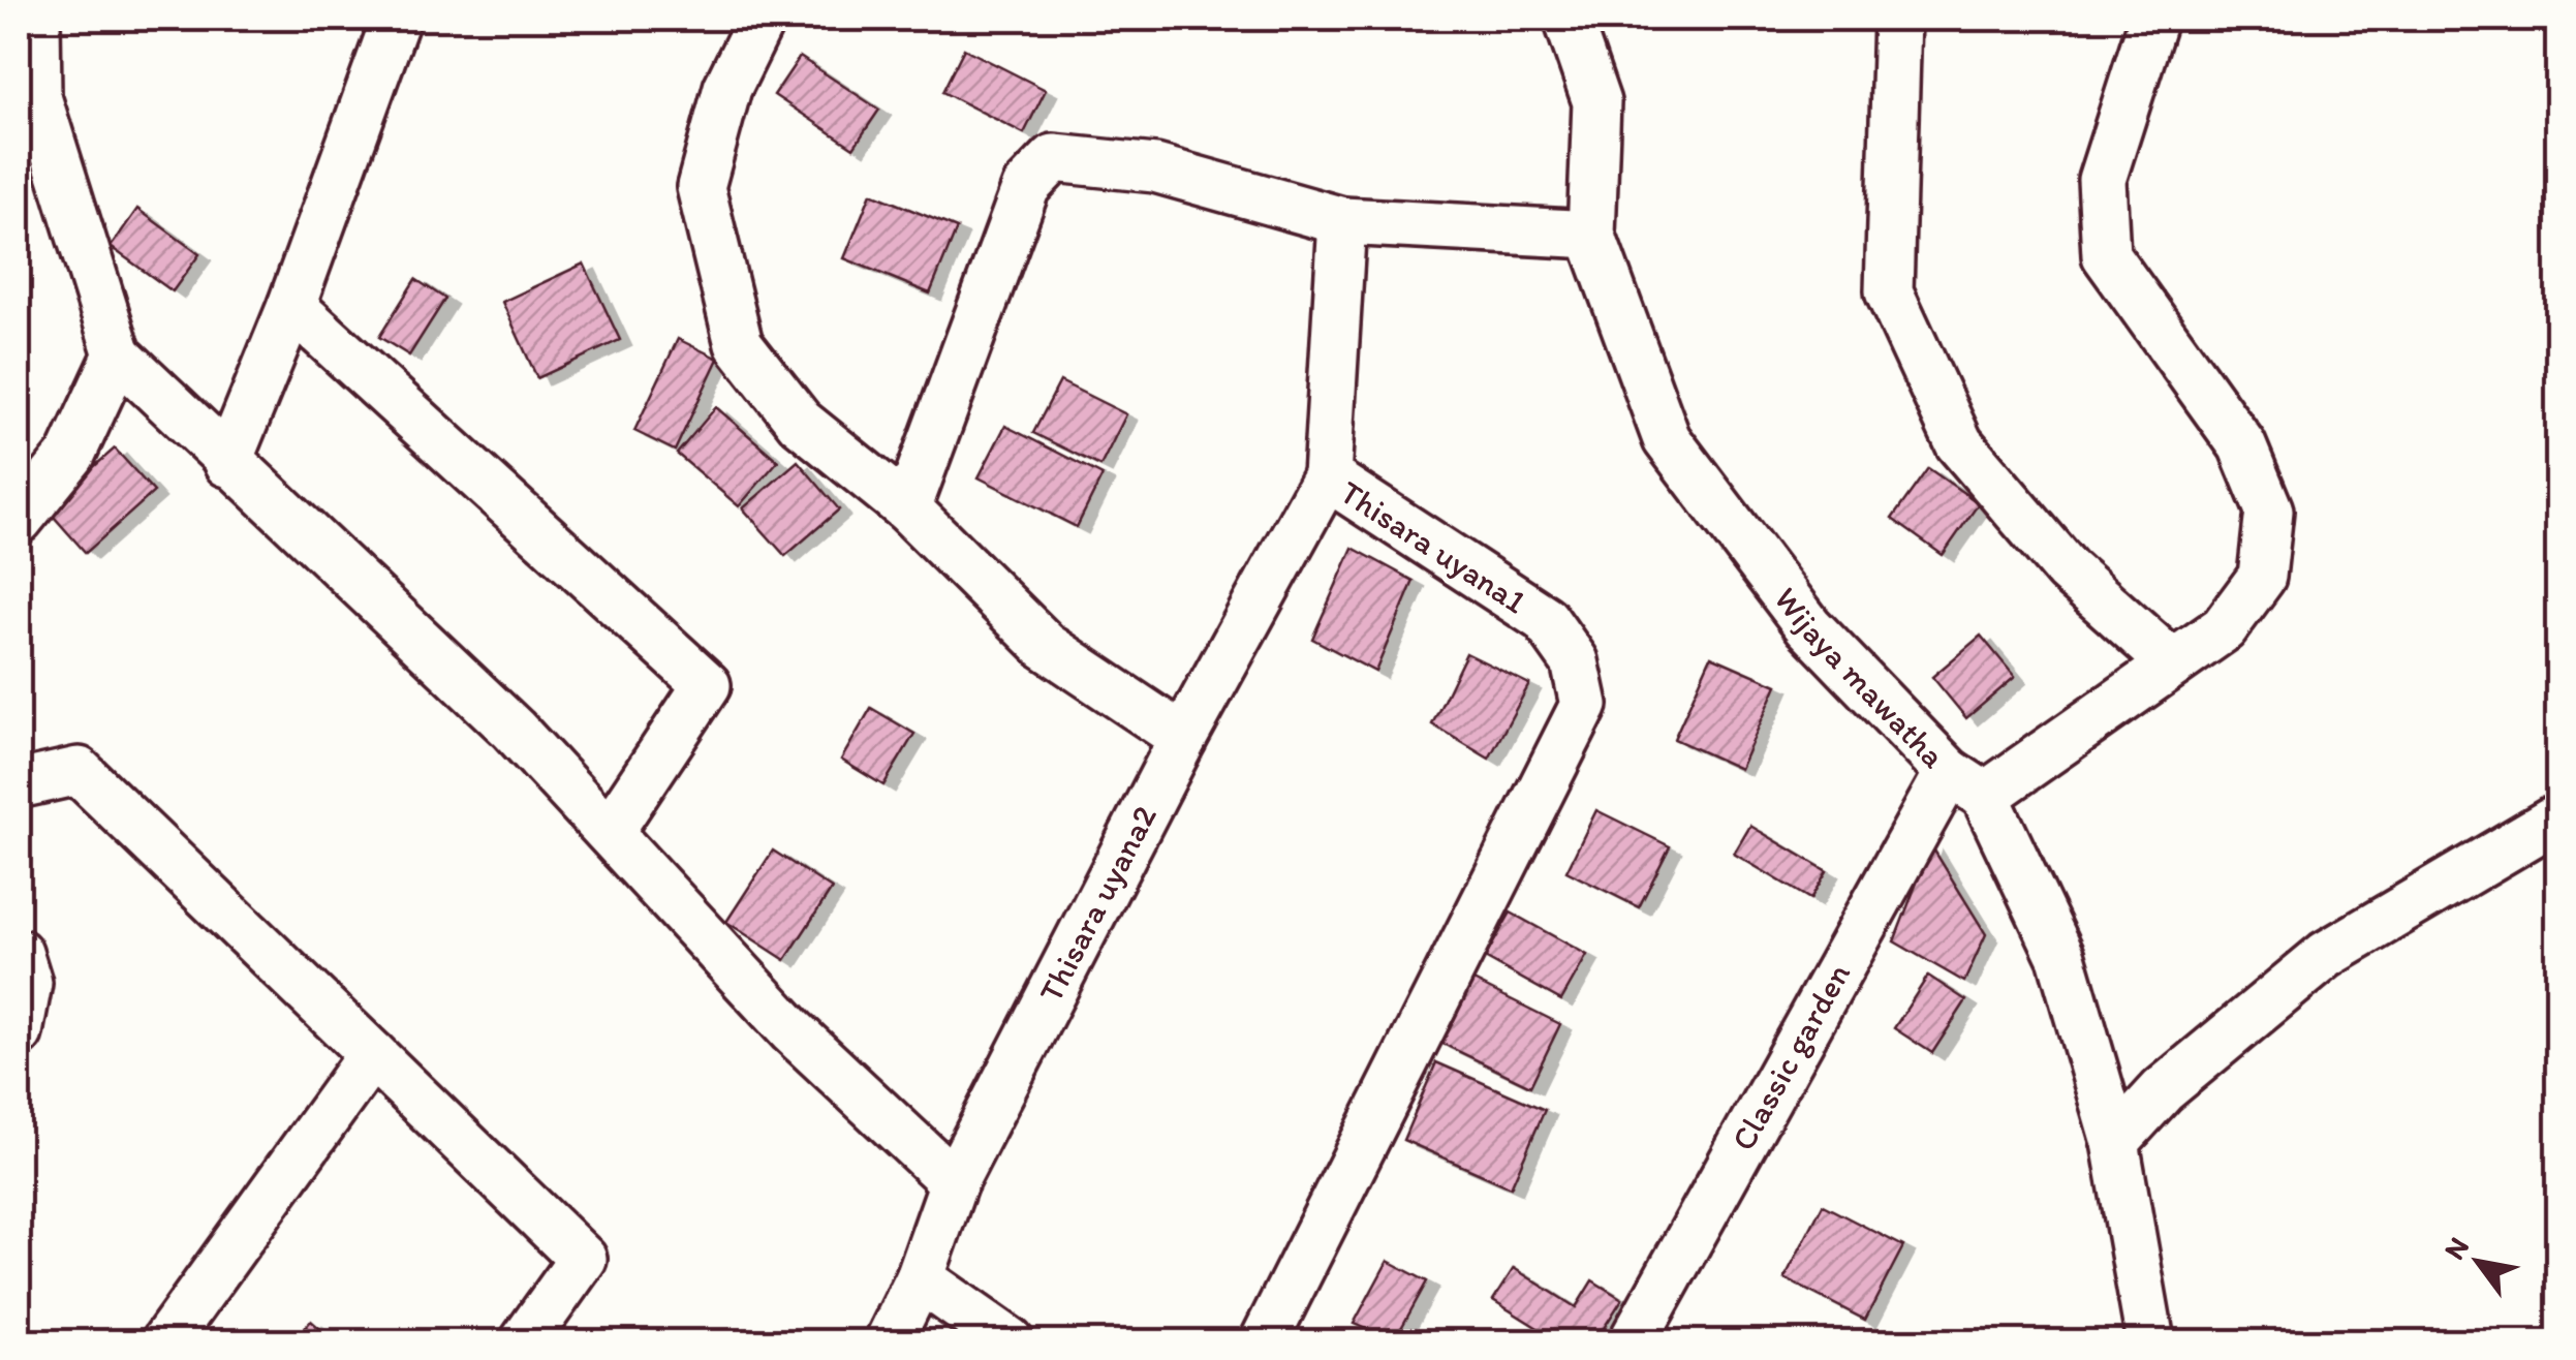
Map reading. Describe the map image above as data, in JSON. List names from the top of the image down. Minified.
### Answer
{"streets":{"street":["Thisara uyana1","Wijaya mawatha","Thisara uyana2","Classic garden"]},"crossings":[["Thisara uyana1","Thisara uyana2"],["Wijaya mawatha","Classic garden"]],"north":"top left"}
